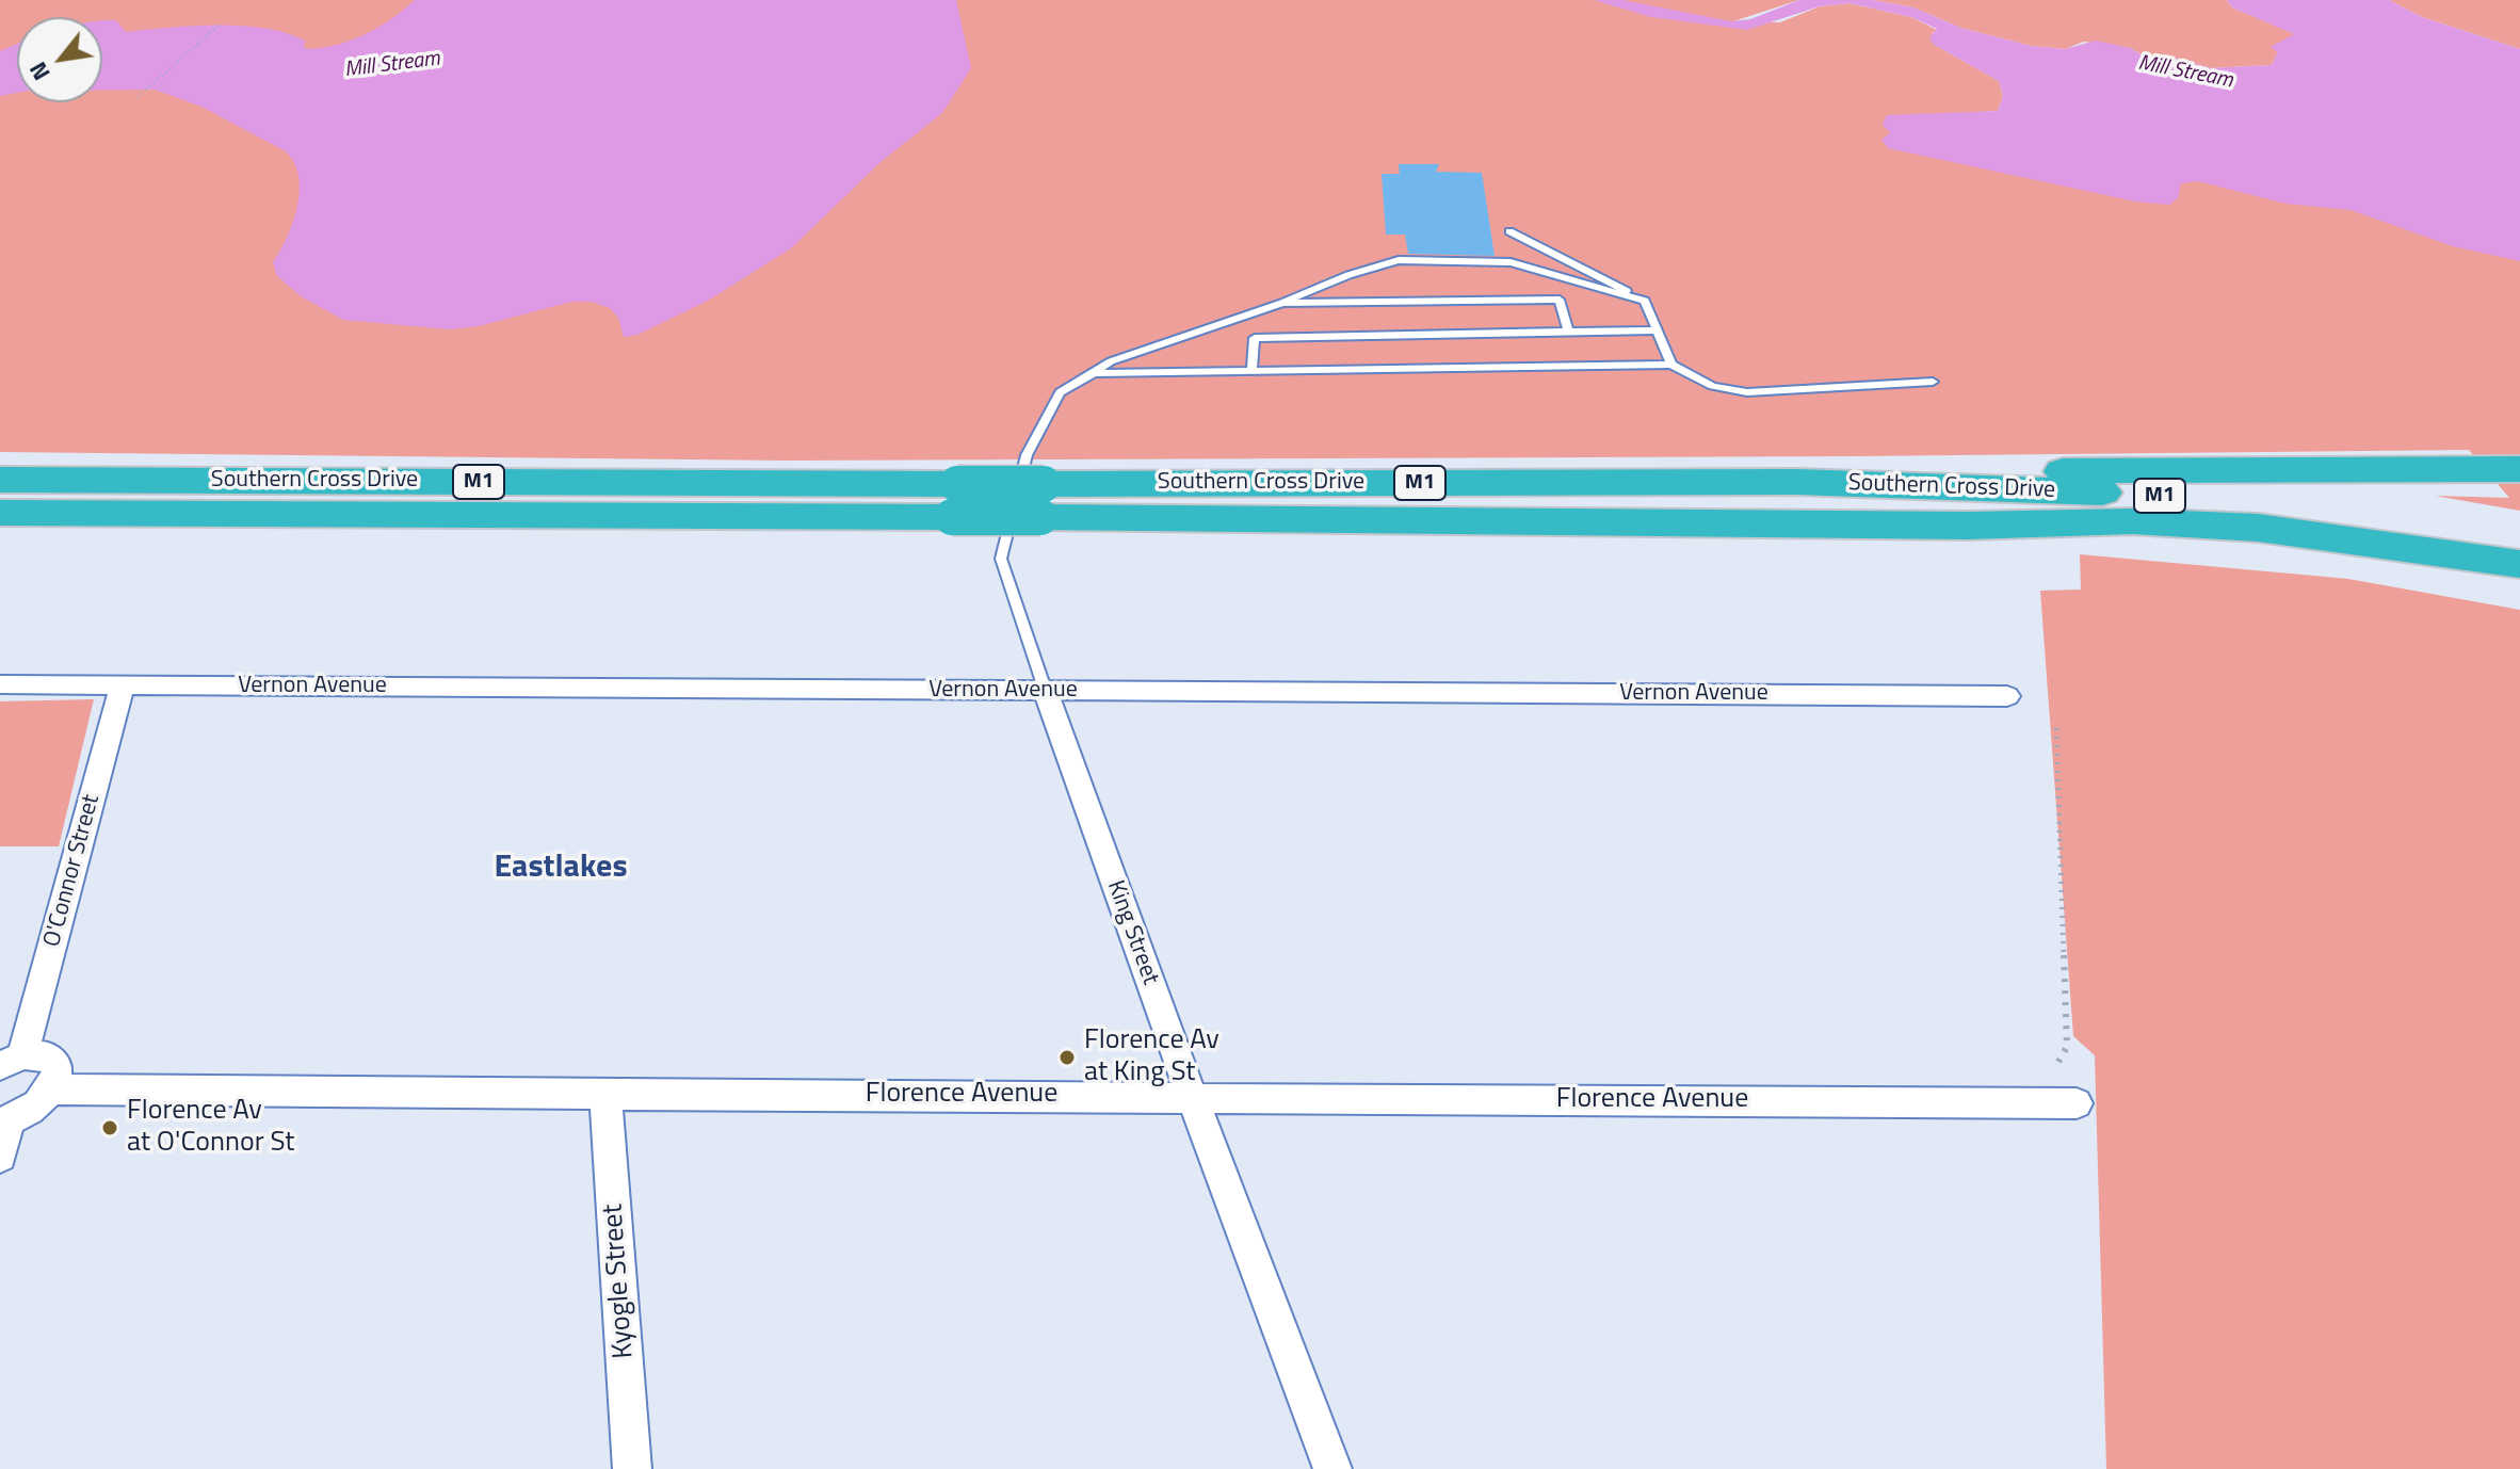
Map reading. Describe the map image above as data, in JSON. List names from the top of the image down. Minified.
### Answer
{"streets":{"highway":["Southern Cross Drive","M1"],"street":["Vernon Avenue","O'Connor Street","King Street","Florence Avenue","Kyogle Street"]},"crossings":[["Vernon Avenue","O'Connor Street"],["Vernon Avenue","King Street"],["King Street","Florence Avenue"],["Florence Avenue","Kyogle Street"]],"districts":["Eastlakes"],"water":["Mill Stream"],"places":["Florence Av at King St","Florence Av at O'Connor St"],"north":"bottom left"}
